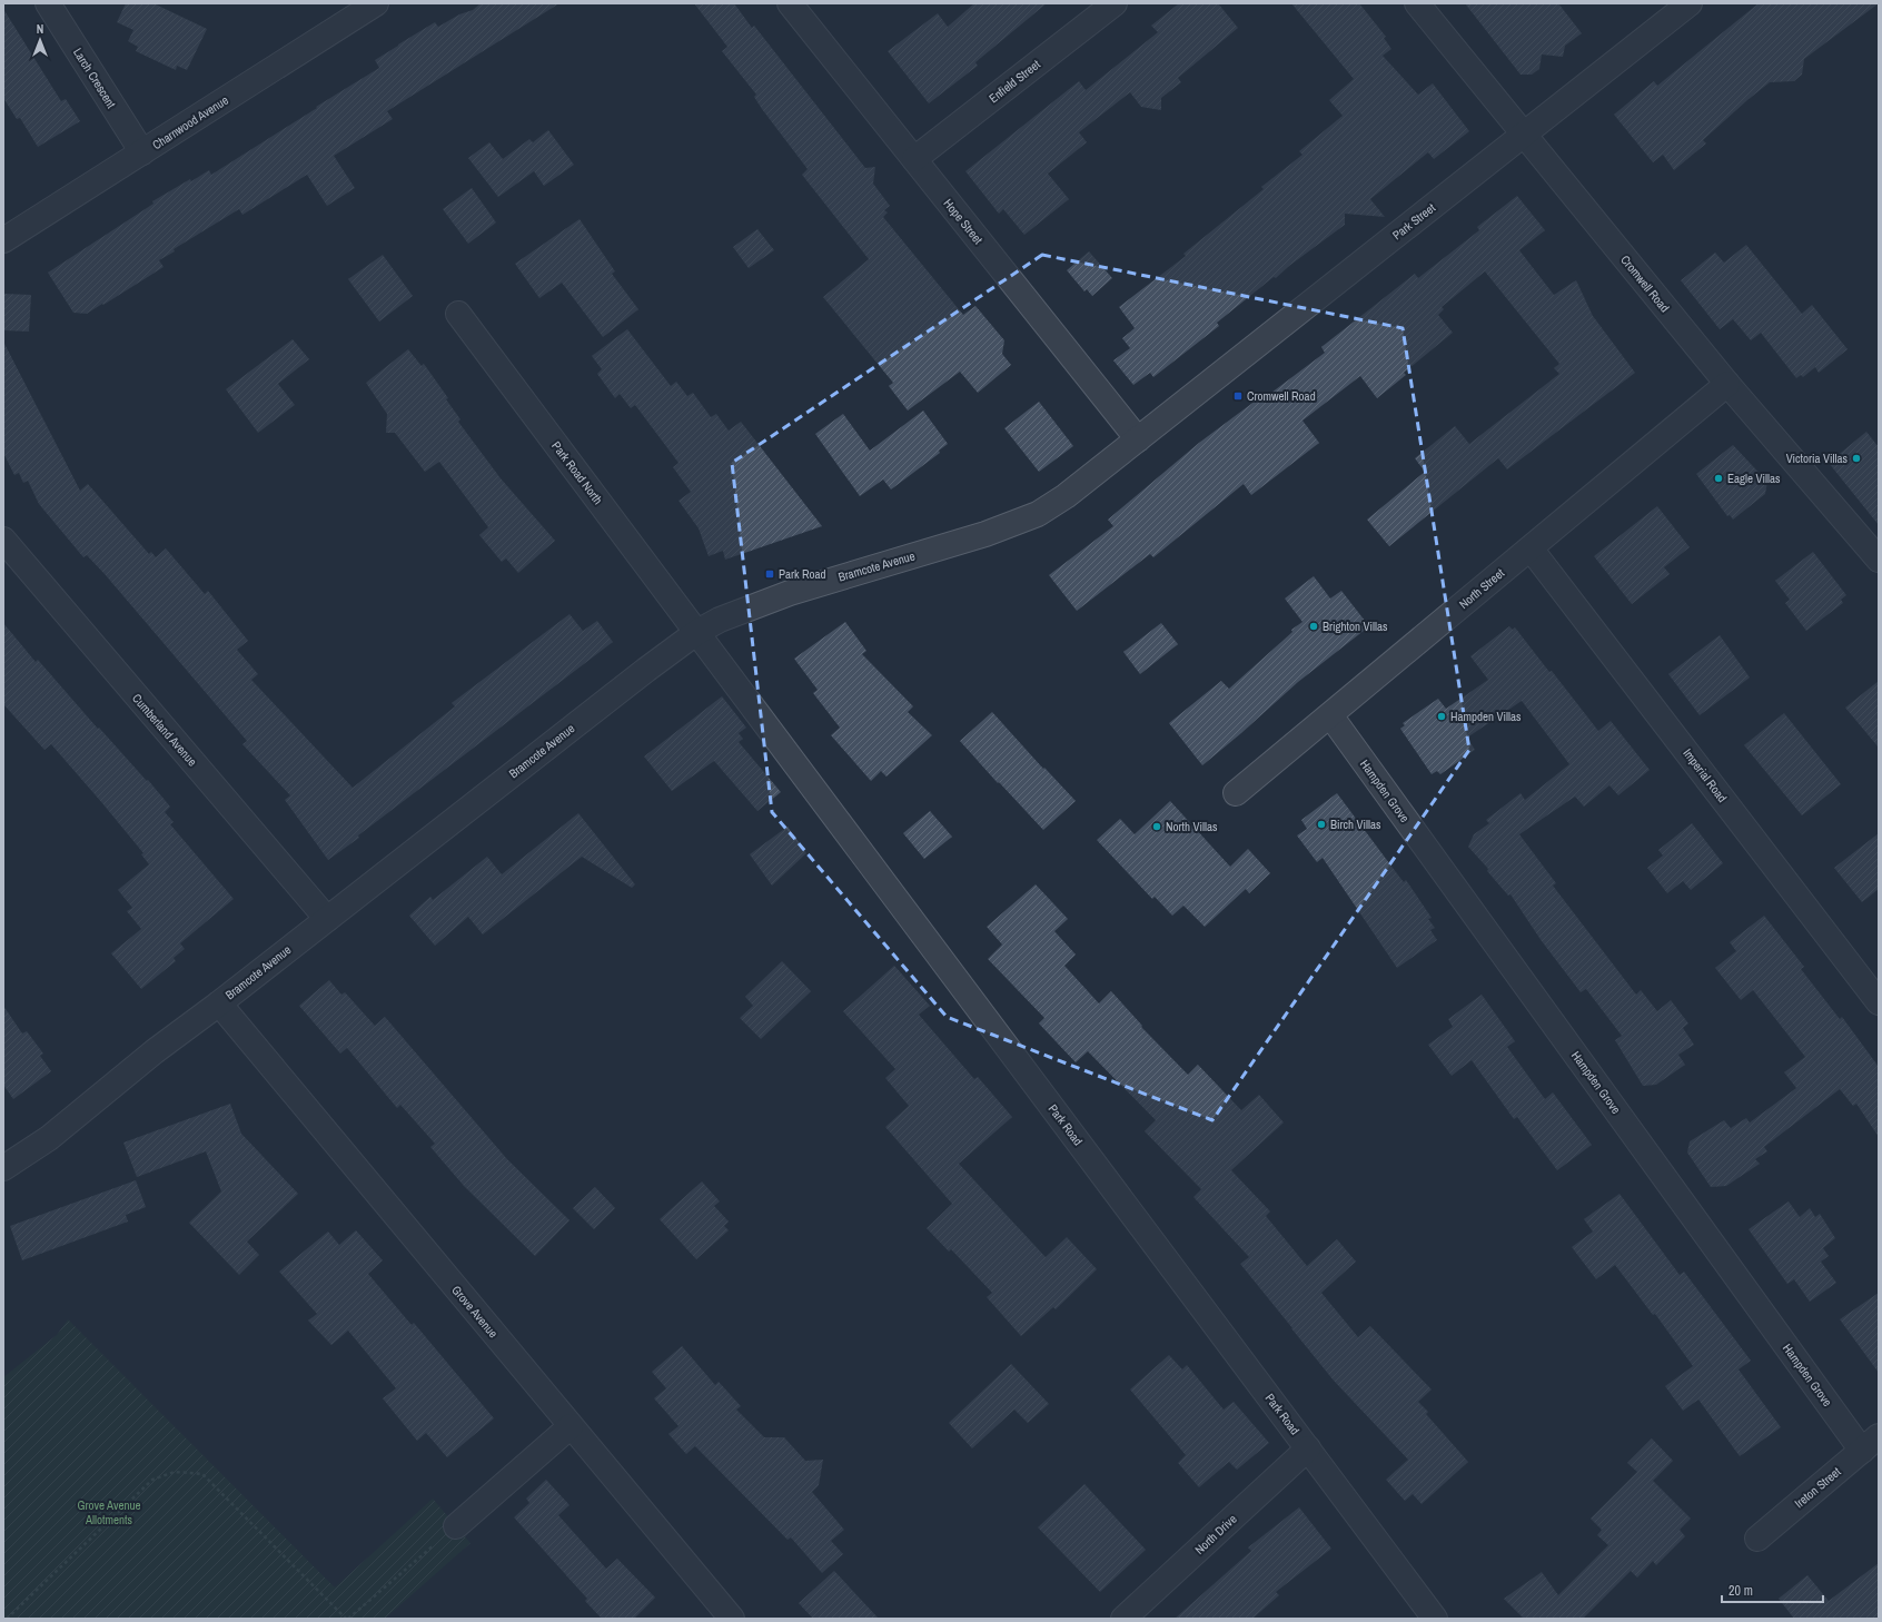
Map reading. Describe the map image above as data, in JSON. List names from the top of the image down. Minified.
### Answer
{"streets":{"street":["Larch Crescent","Enfield Street","Charnwood Avenue","Hope Street","Park Street","Cromwell Road","Park Road North","Bramcote Avenue","North Street","Cumberland Avenue","Imperial Road","Hampden Grove","Park Road","Grove Avenue","Ireton Street","North Drive"]},"crossings":[["Larch Crescent","Charnwood Avenue"],["Enfield Street","Hope Street"],["Hope Street","Park Street"],["Hope Street","Bramcote Avenue"],["Park Street","Cromwell Road"],["Park Street","Bramcote Avenue"],["Cromwell Road","North Street"],["Park Road North","Bramcote Avenue"],["Park Road North","Park Road"],["Bramcote Avenue","Cumberland Avenue"],["Bramcote Avenue","Park Road"],["Bramcote Avenue","Grove Avenue"],["North Street","Imperial Road"],["North Street","Hampden Grove"],["Hampden Grove","Ireton Street"],["Park Road","North Drive"]],"parks":["Grove Avenue Allotments"],"places":{"transit":["Cromwell Road","Park Road"],"other":["Victoria Villas","Eagle Villas","Brighton Villas","Hampden Villas","Birch Villas","North Villas"]},"scale_bar":"20 m","north":"top"}
